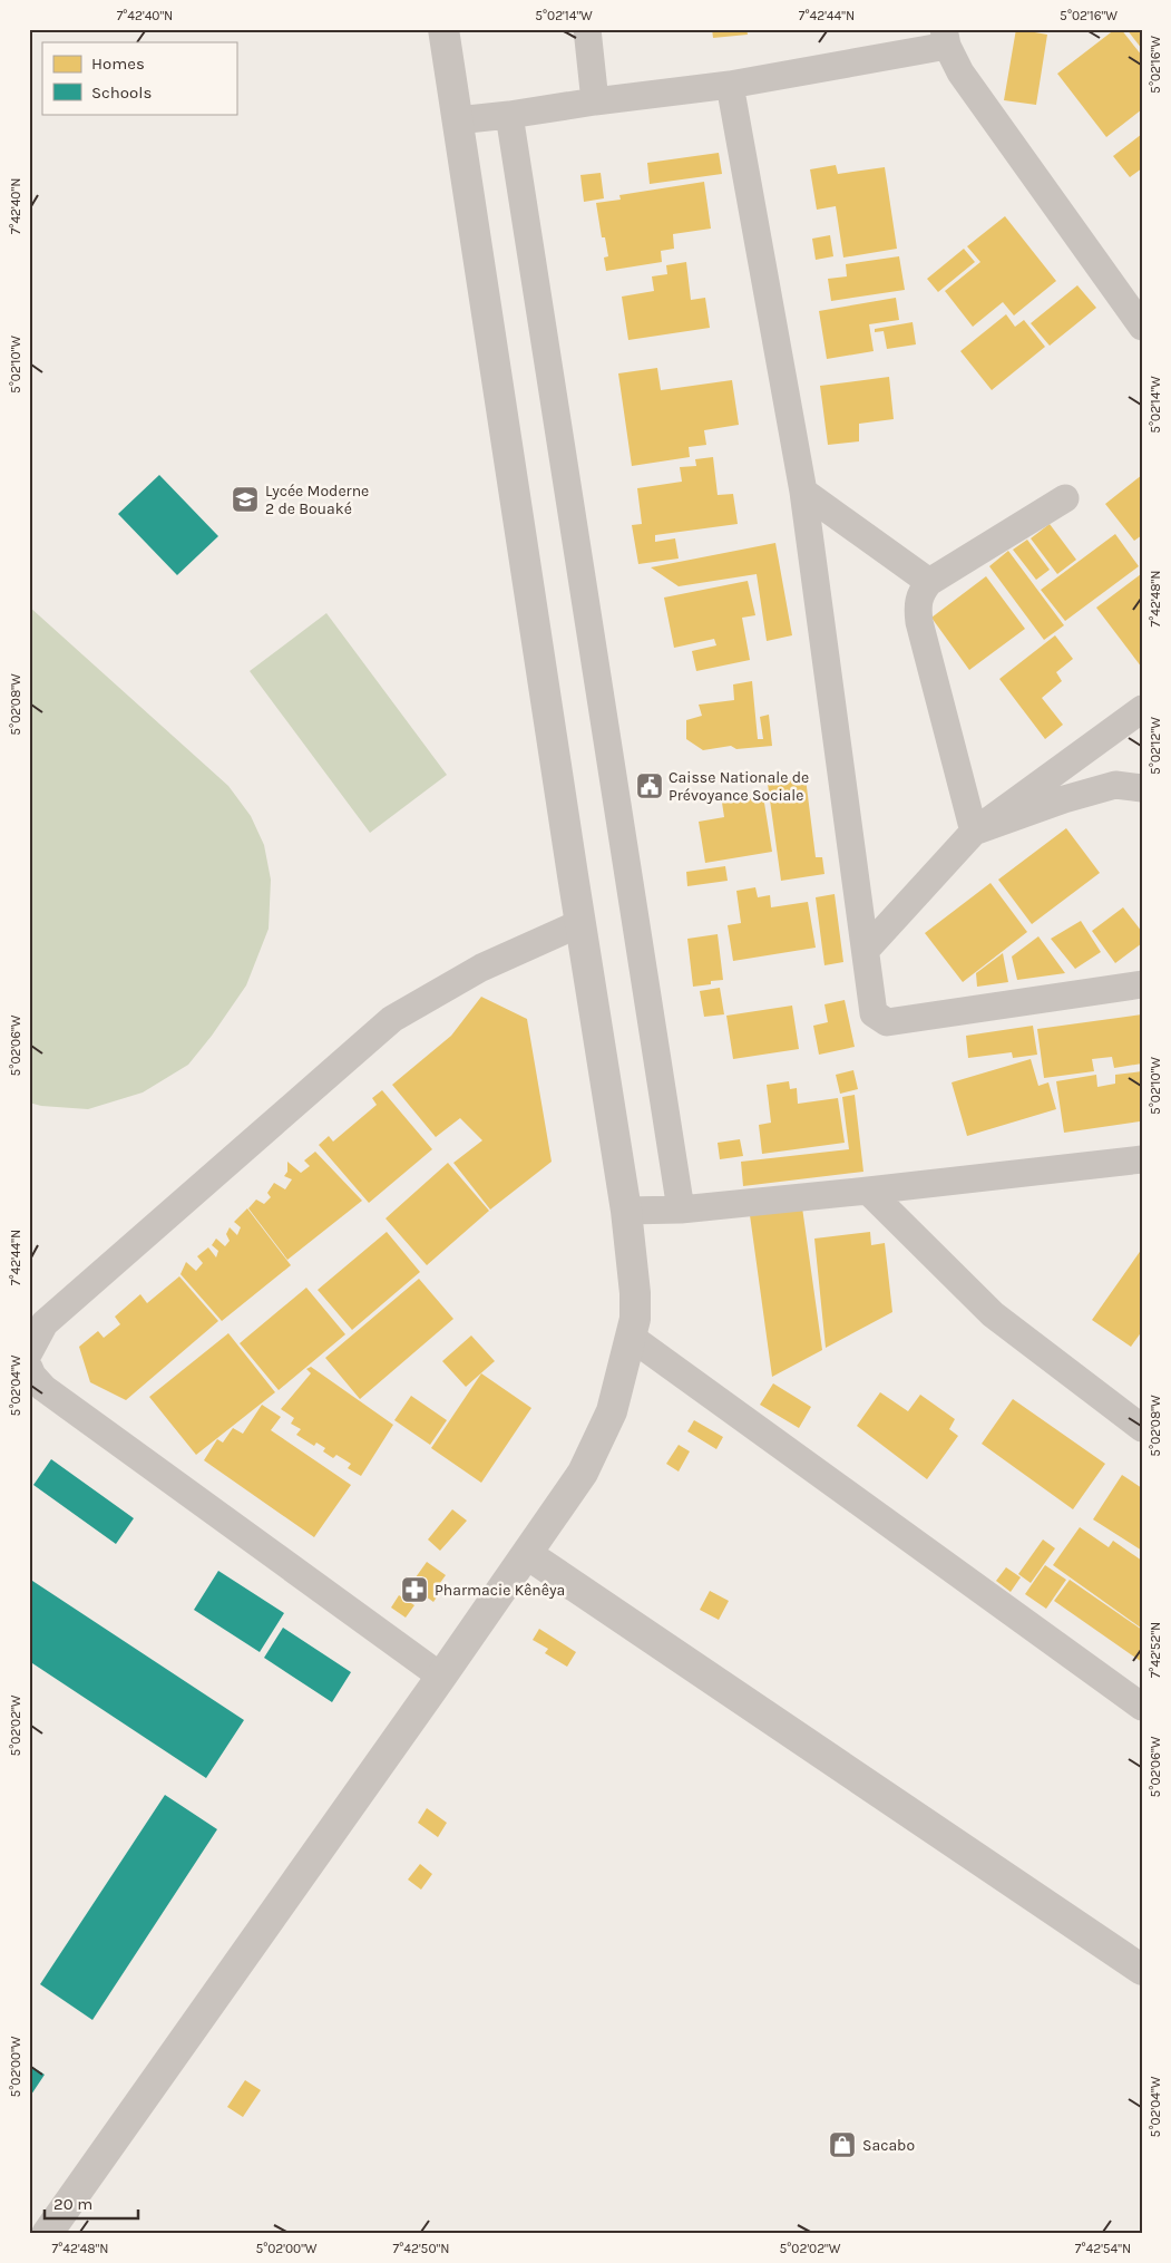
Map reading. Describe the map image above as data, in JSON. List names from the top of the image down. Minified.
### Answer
{"places":{"school or university":["Lycée Moderne 2 de Bouaké"],"public building":["Caisse Nationale de Prévoyance Sociale"],"pharmacy":["Pharmacie Kênêya"],"shop":["Sacabo"]},"legend":["Homes","Schools"],"scale_bar":"20 m","coordinates":["7°42'40\"N","5°02'14\"W","7°42'44\"N","5°02'16\"W","5°02'10\"W","7°42'48\"N","5°02'08\"W","5°02'12\"W","5°02'06\"W","5°02'04\"W","7°42'52\"N","5°02'02\"W","5°02'00\"W","7°42'50\"N","7°42'54\"N"]}
